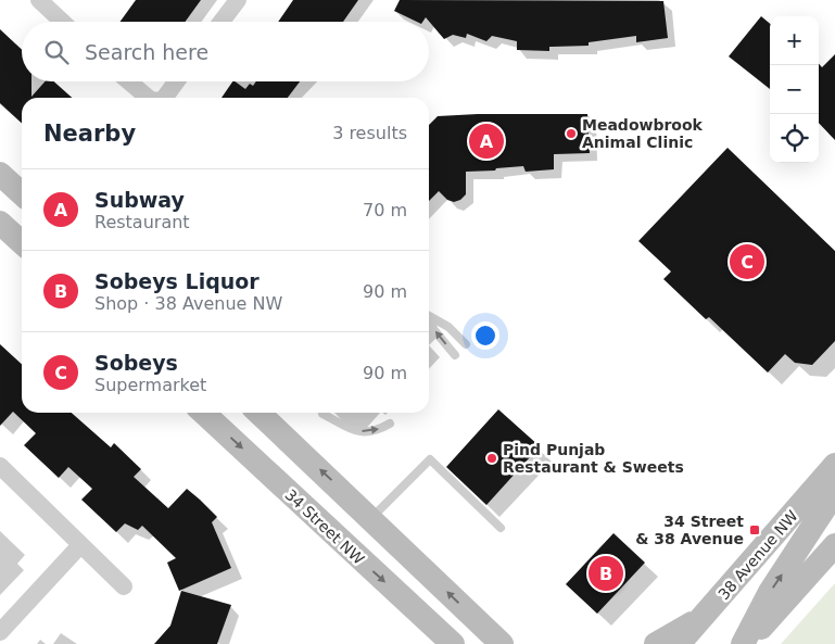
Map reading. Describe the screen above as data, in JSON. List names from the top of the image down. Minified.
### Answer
{"streets":{"main road":["34 Street NW","38 Avenue NW"]},"places":{"other":["Meadowbrook Animal Clinic","Pind Punjab Restaurant & Sweets"],"transit":["34 Street & 38 Avenue"]},"page":{"map_buttons":["+","−"],"search":"Search here","heading":["Nearby","3 results"],"pins":["A","C","B"],"list":[{"mark":"A","name":"Subway","note":"Restaurant","value":"70 m"},{"mark":"B","name":"Sobeys Liquor","note":"Shop · 38 Avenue NW","value":"90 m"},{"mark":"C","name":"Sobeys","note":"Supermarket","value":"90 m"}]}}
